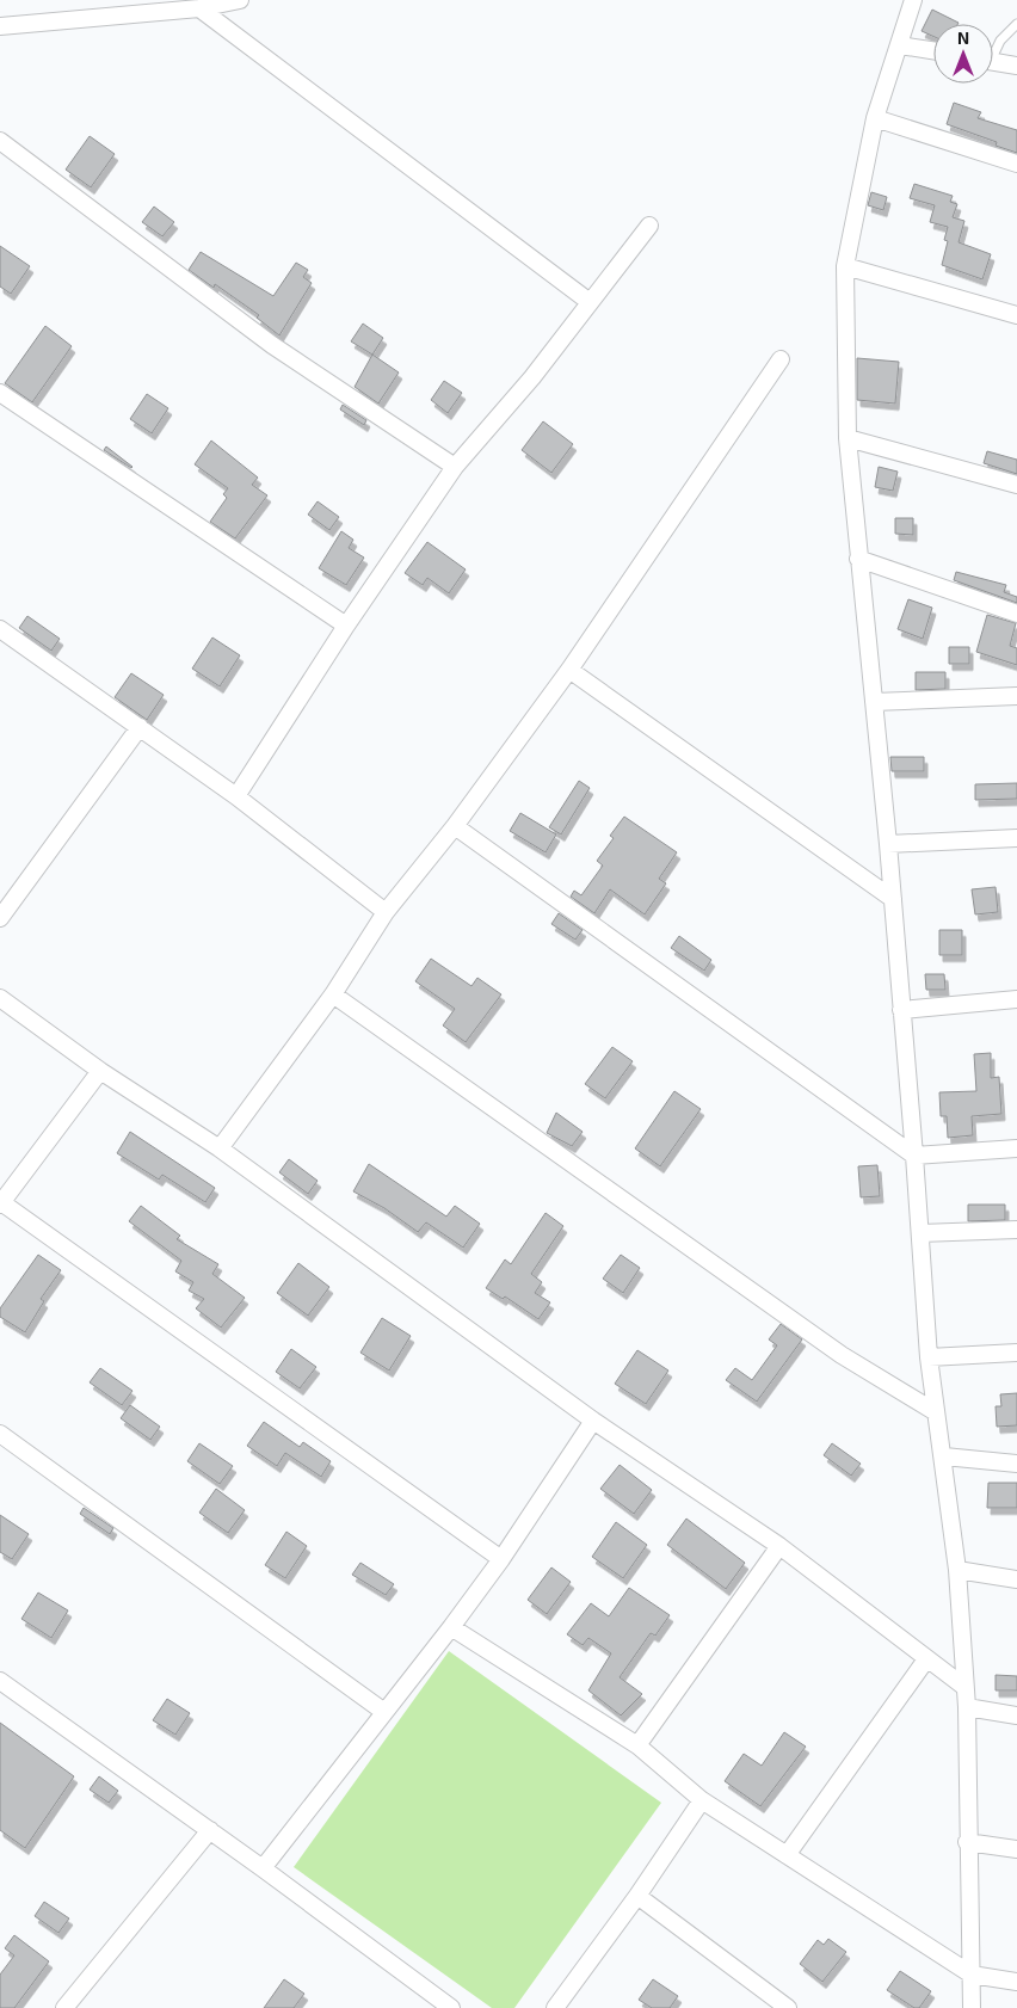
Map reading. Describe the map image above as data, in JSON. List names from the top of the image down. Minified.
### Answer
{"north":"top"}
